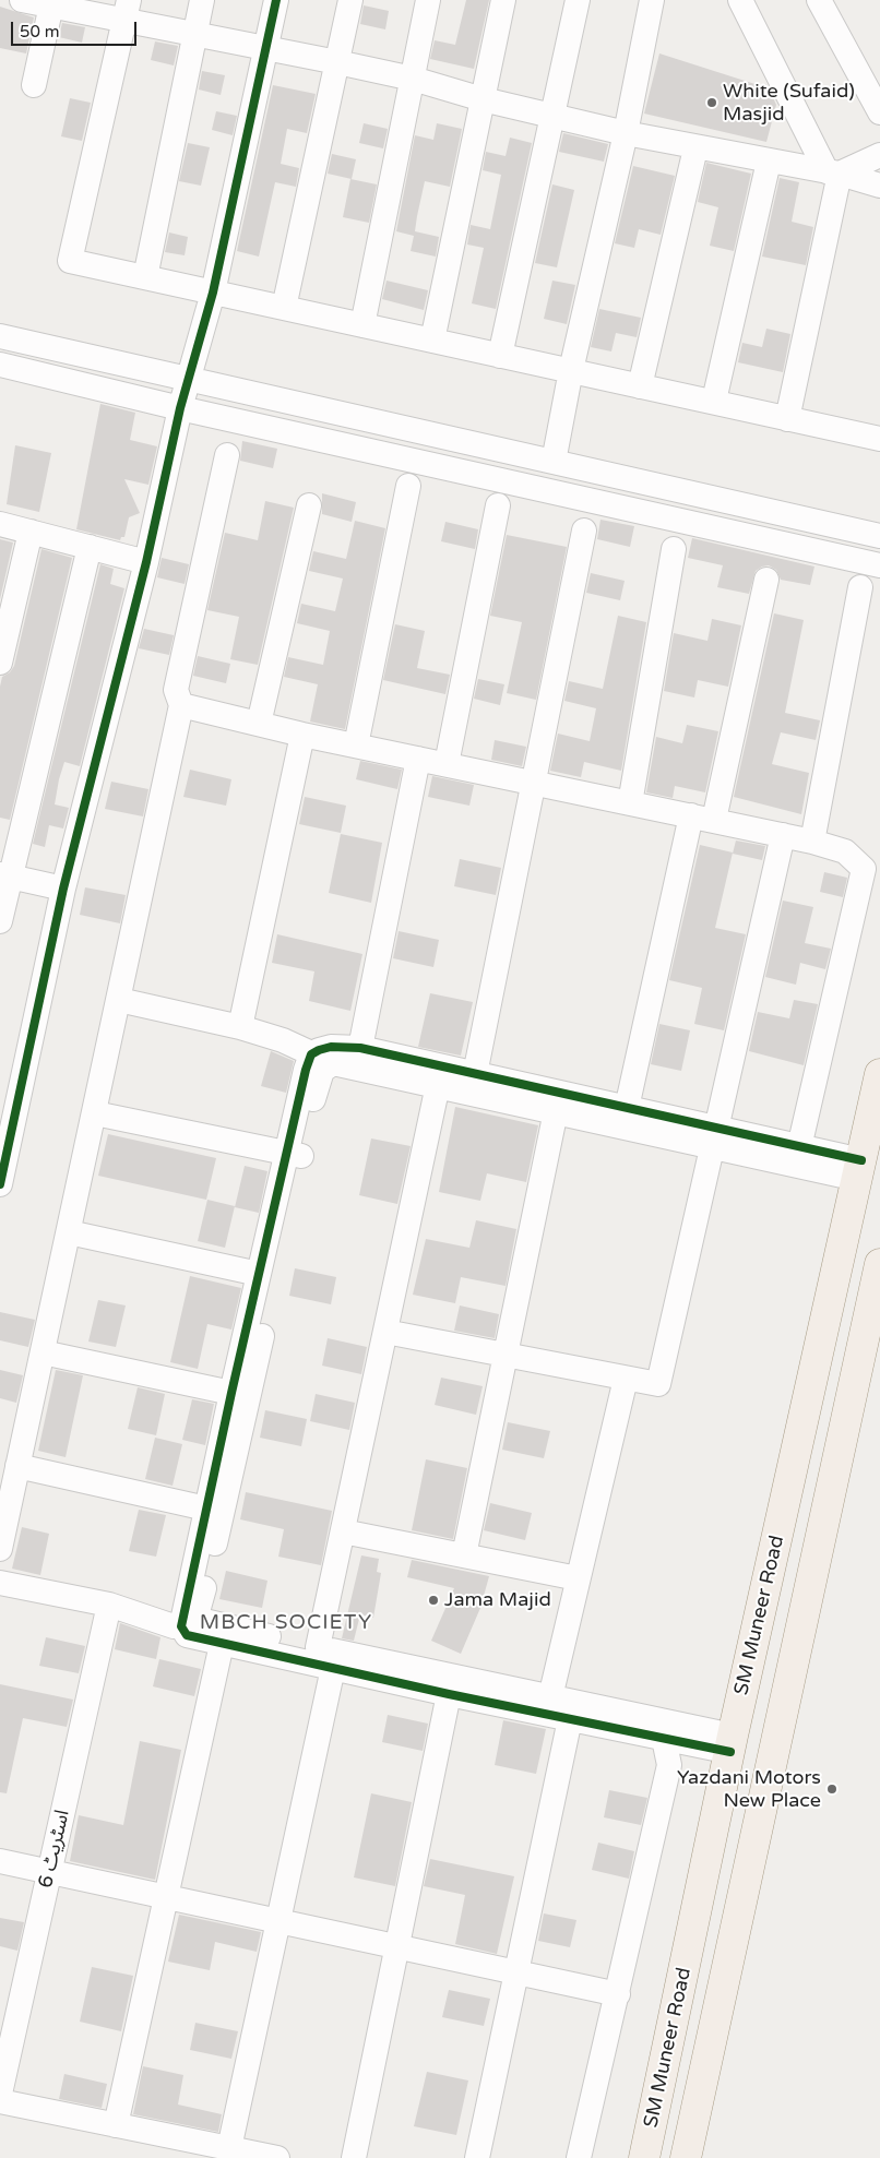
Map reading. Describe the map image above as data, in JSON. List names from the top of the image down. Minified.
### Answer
{"streets":{"main road":["SM Muneer Road"],"street":["اسٹریٹ 6"]},"districts":["MBCH SOCIETY"],"places":["White (Sufaid) Masjid","Jama Majid","Yazdani Motors New Place"],"scale_bar":"50 m"}
